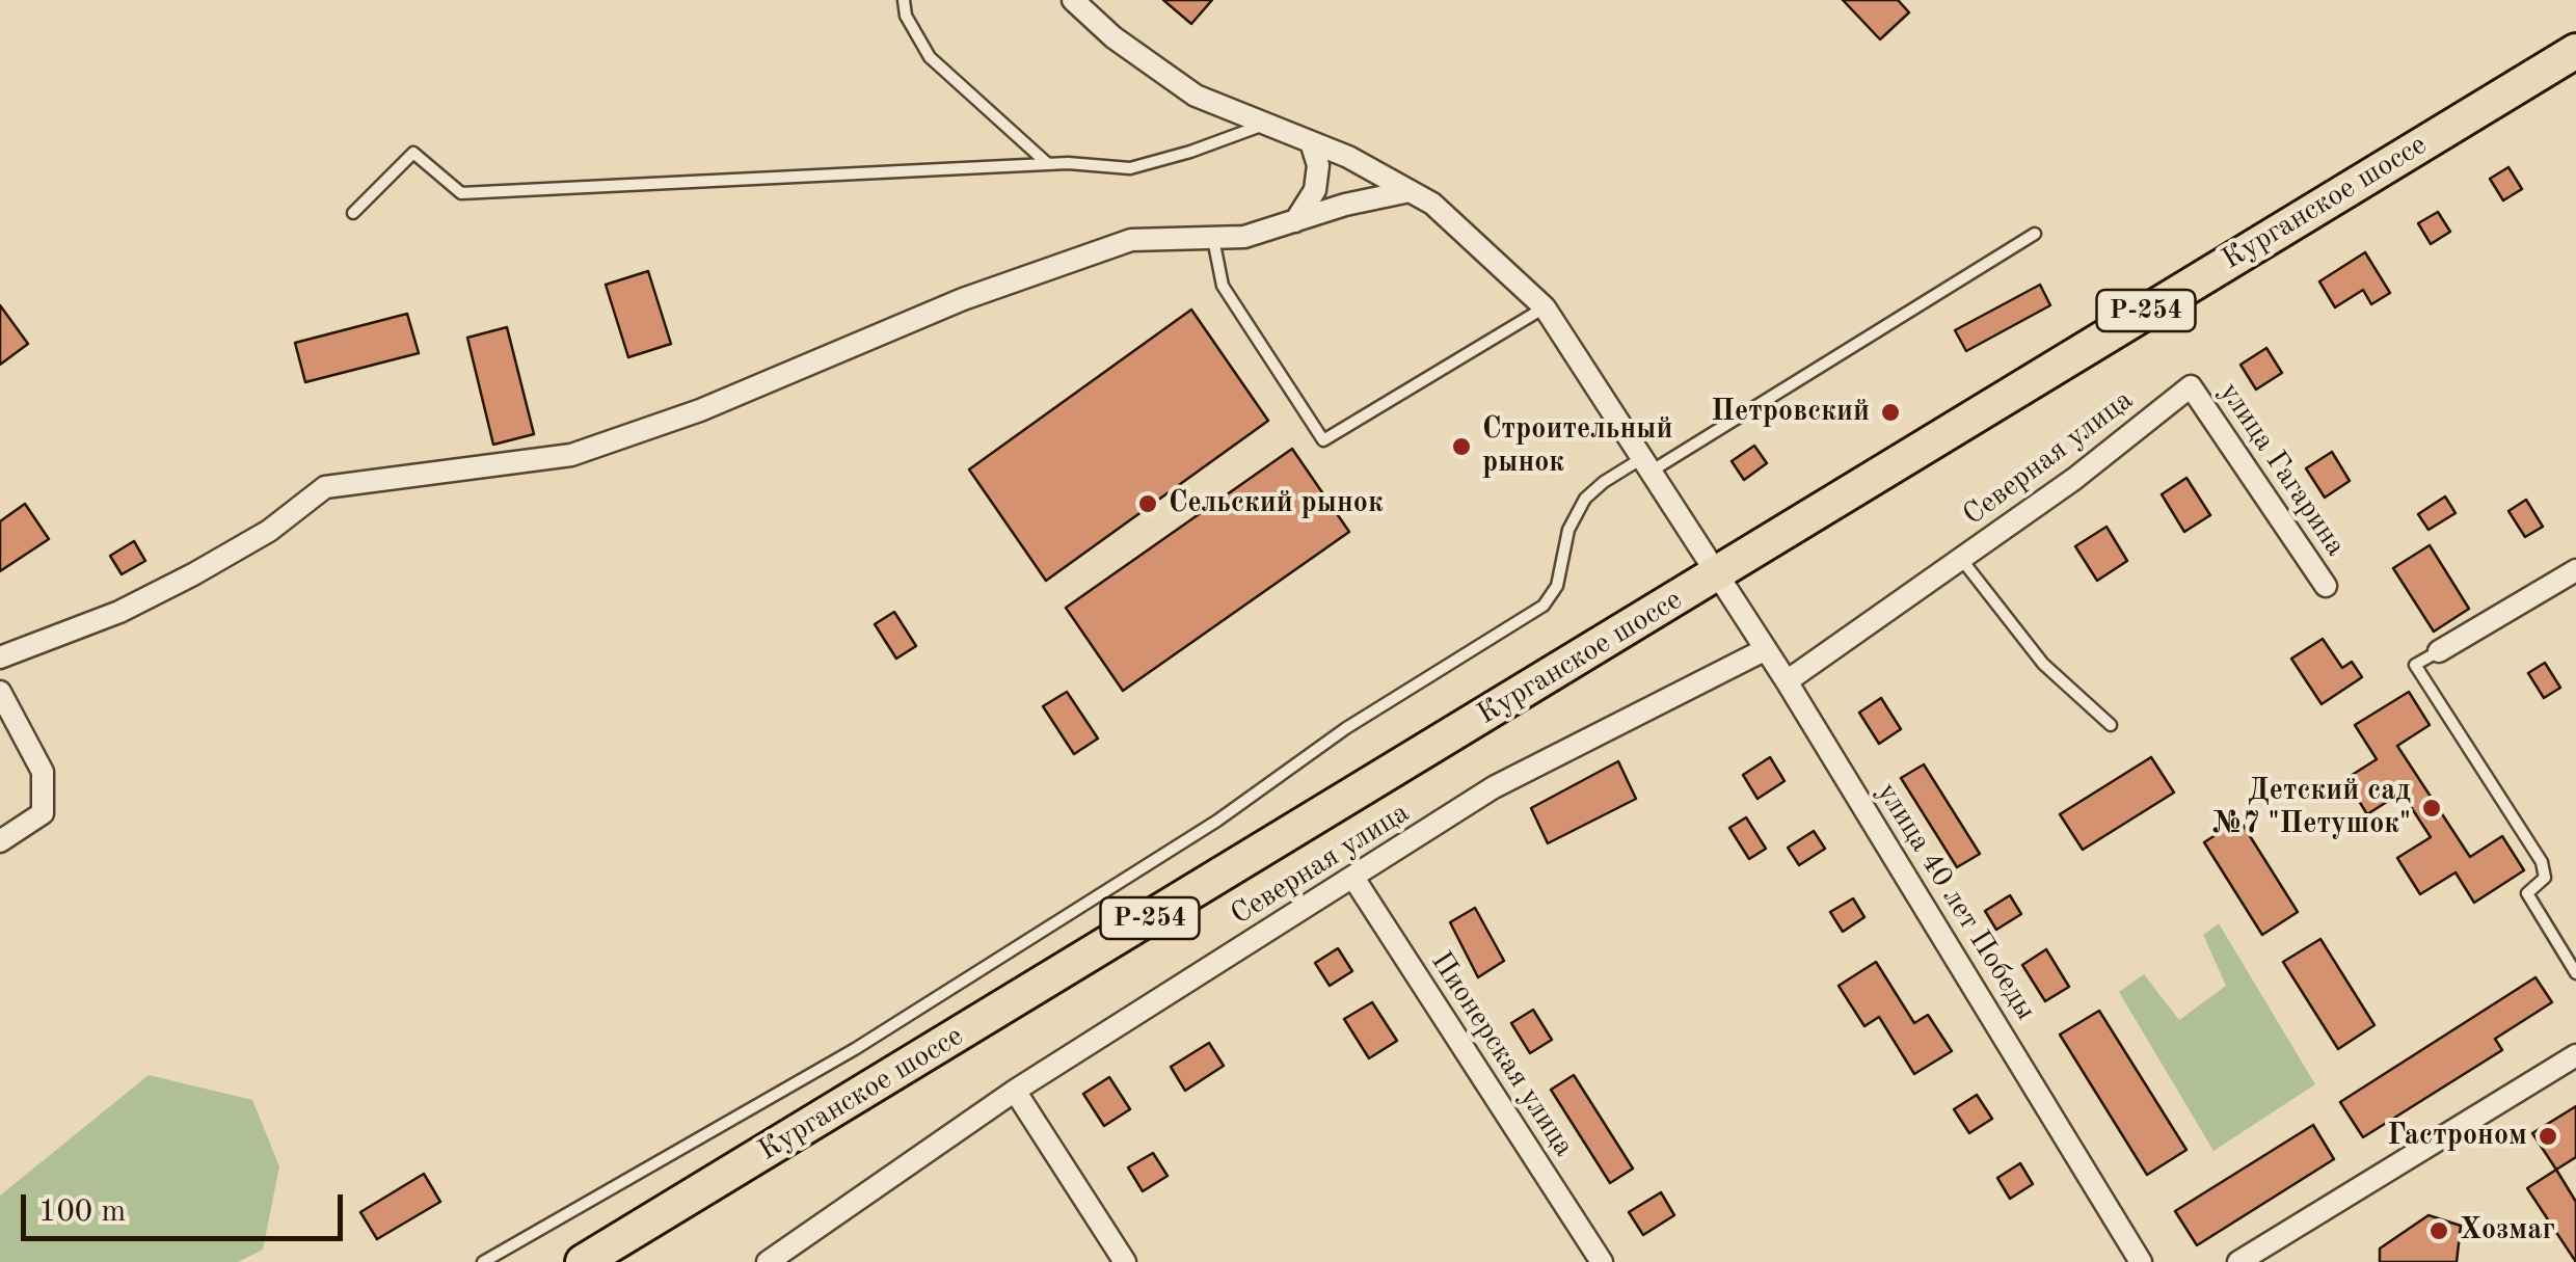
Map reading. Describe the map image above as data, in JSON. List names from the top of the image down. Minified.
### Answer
{"streets":{"main road":["Курганское шоссе","Р-254"],"street":["Северная улица","улица Гагарина","улица 40 лет Победы","Пионерская улица"]},"crossings":[["Курганское шоссе","улица 40 лет Победы"],["Северная улица","улица Гагарина"],["Северная улица","улица 40 лет Победы"],["Северная улица","Пионерская улица"]],"places":["Петровский","Строительный рынок","Сельский рынок","Детский сад №7 \"Петушок\"","Гастроном","Хозмаг"],"scale_bar":"100 m"}
